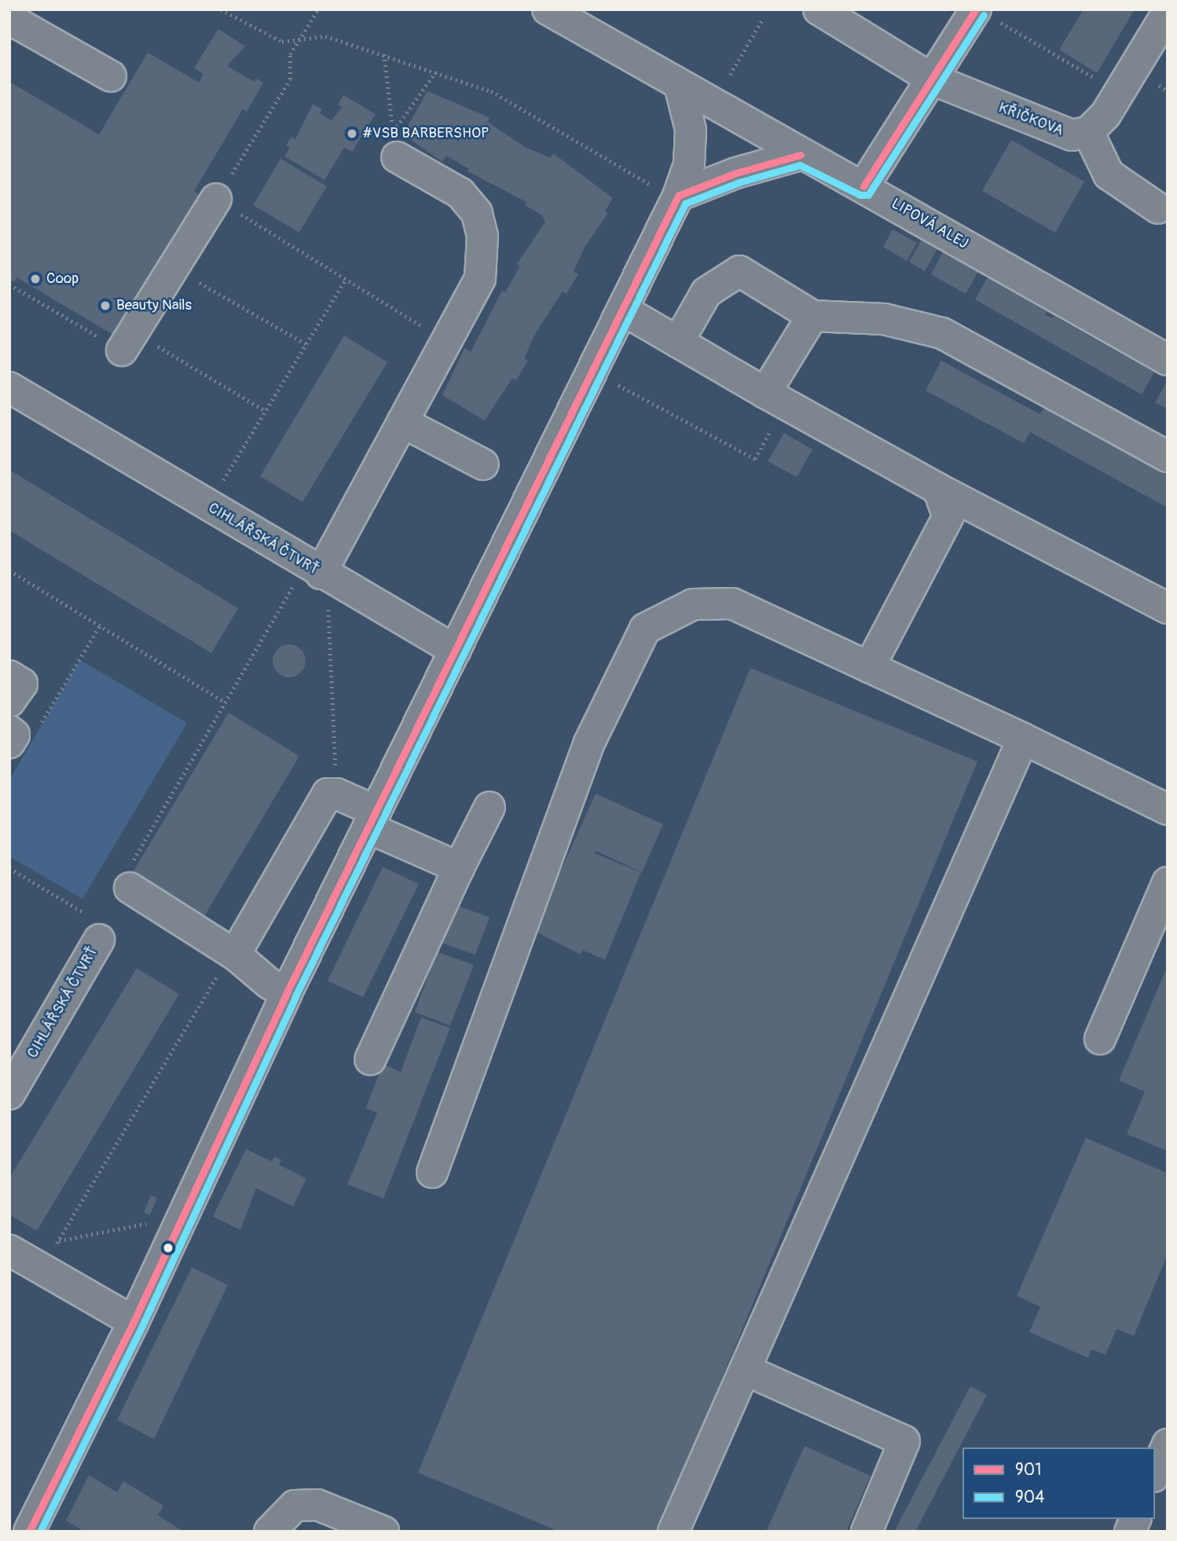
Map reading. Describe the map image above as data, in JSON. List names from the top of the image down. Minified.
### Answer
{"streets":{"street":["KŘIČKOVA","LIPOVÁ ALEJ","CIHLÁŘSKÁ ČTVRŤ"]},"places":["#VSB BARBERSHOP","Coop","Beauty Nails"],"lines":["transit line 901","transit line 904"],"legend":["901","904"]}
